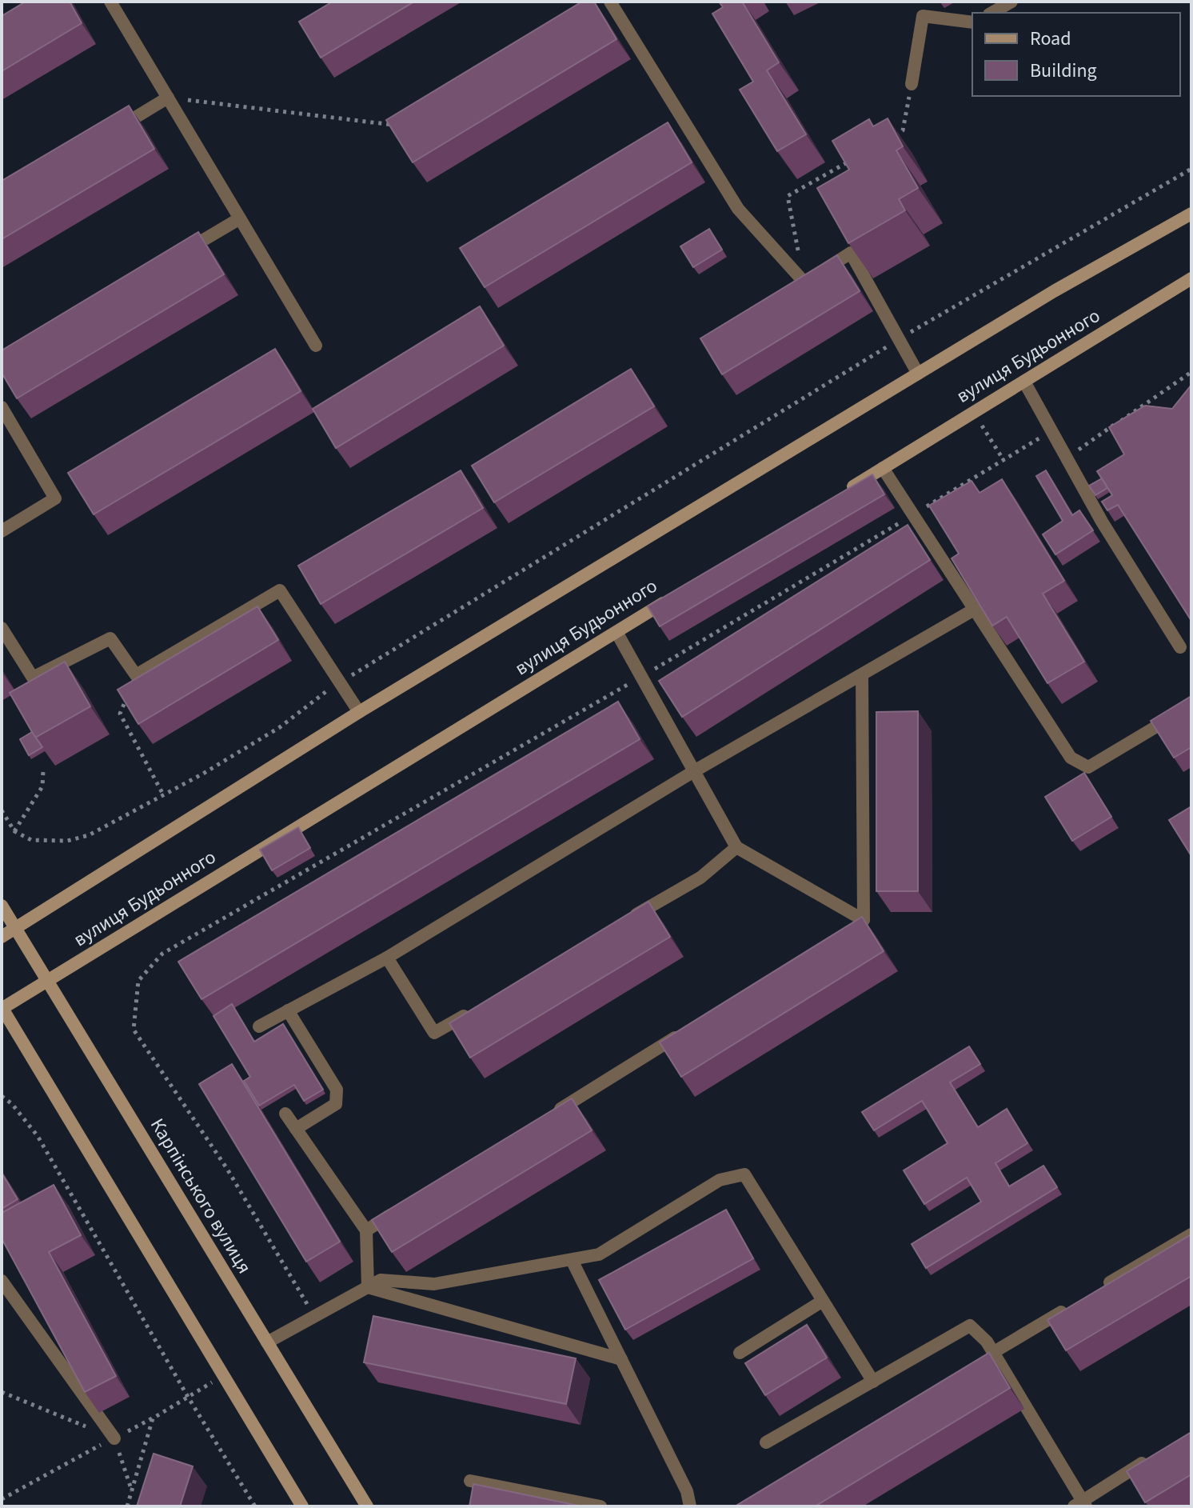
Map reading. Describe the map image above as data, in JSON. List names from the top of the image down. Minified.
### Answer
{"streets":{"main road":["вулиця Будьонного","Карпінського вулиця"]},"crossings":[["вулиця Будьонного","Карпінського вулиця"]],"legend":["Road","Building"]}
